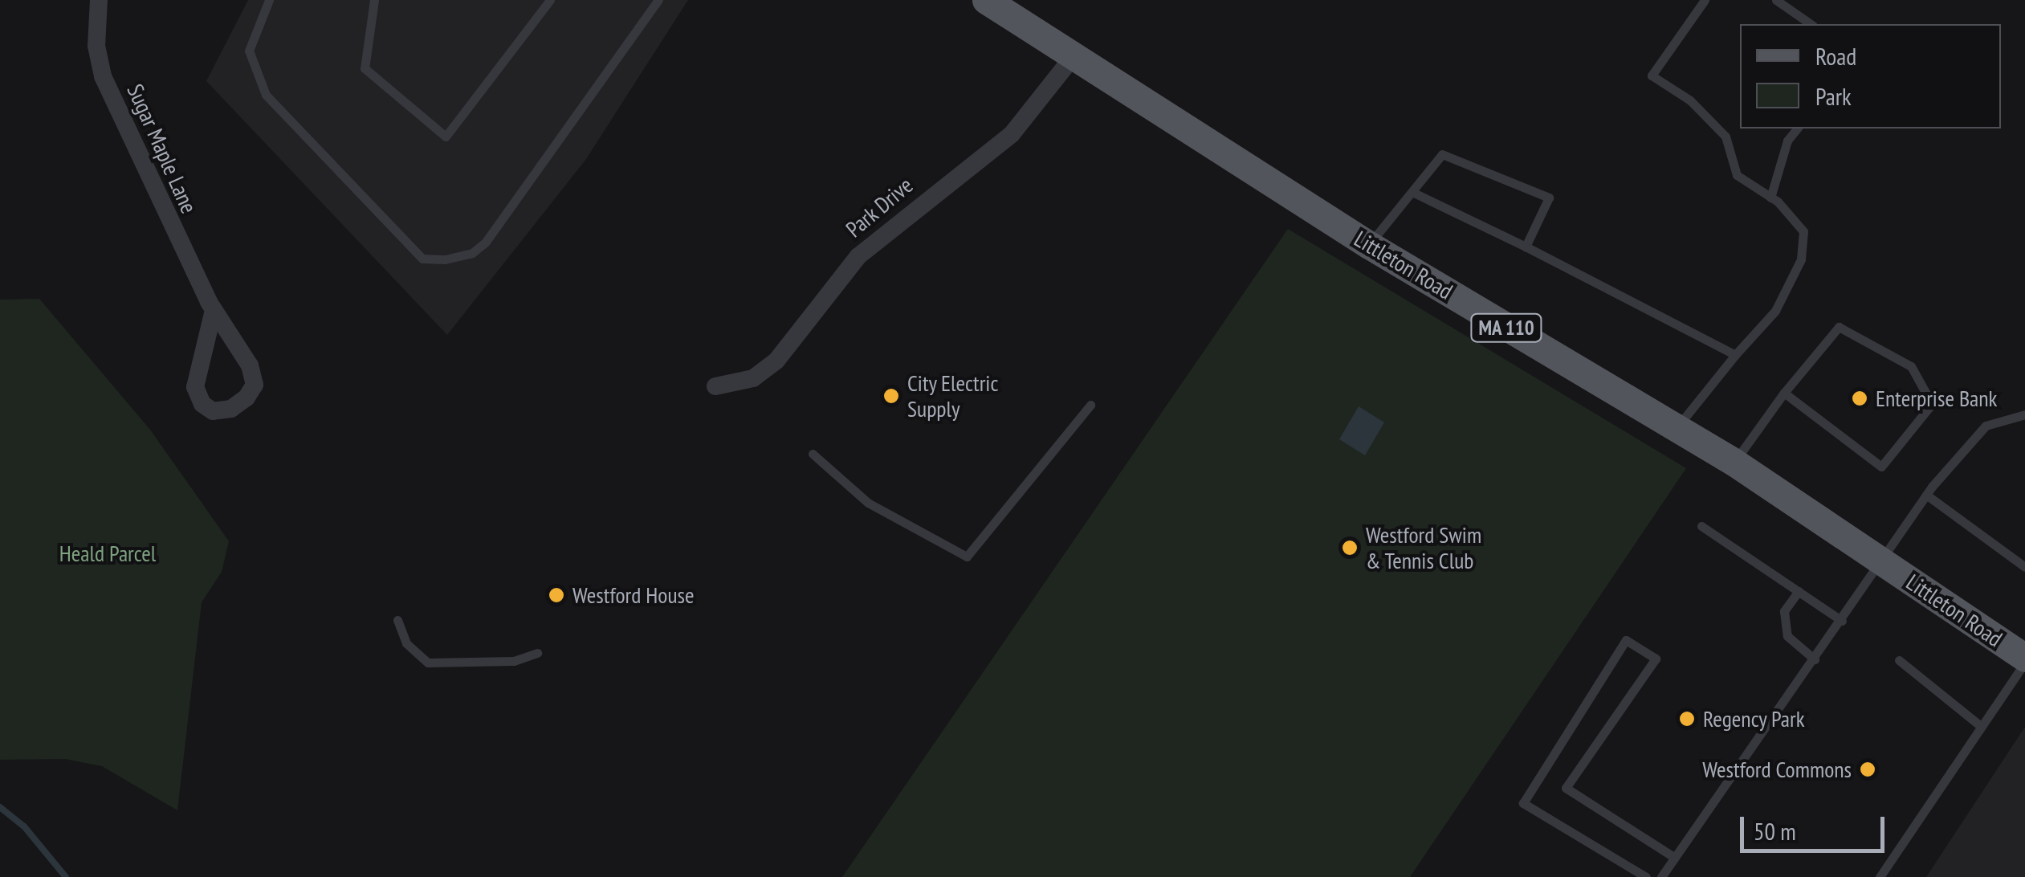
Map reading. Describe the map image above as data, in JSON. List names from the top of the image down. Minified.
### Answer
{"streets":{"main road":["Littleton Road","MA 110"],"street":["Sugar Maple Lane","Park Drive"]},"crossings":[["Park Drive","Littleton Road"]],"parks":["Heald Parcel"],"places":["City Electric Supply","Enterprise Bank","Westford Swim & Tennis Club","Westford House","Regency Park","Westford Commons"],"legend":["Road","Park"],"scale_bar":"50 m"}
